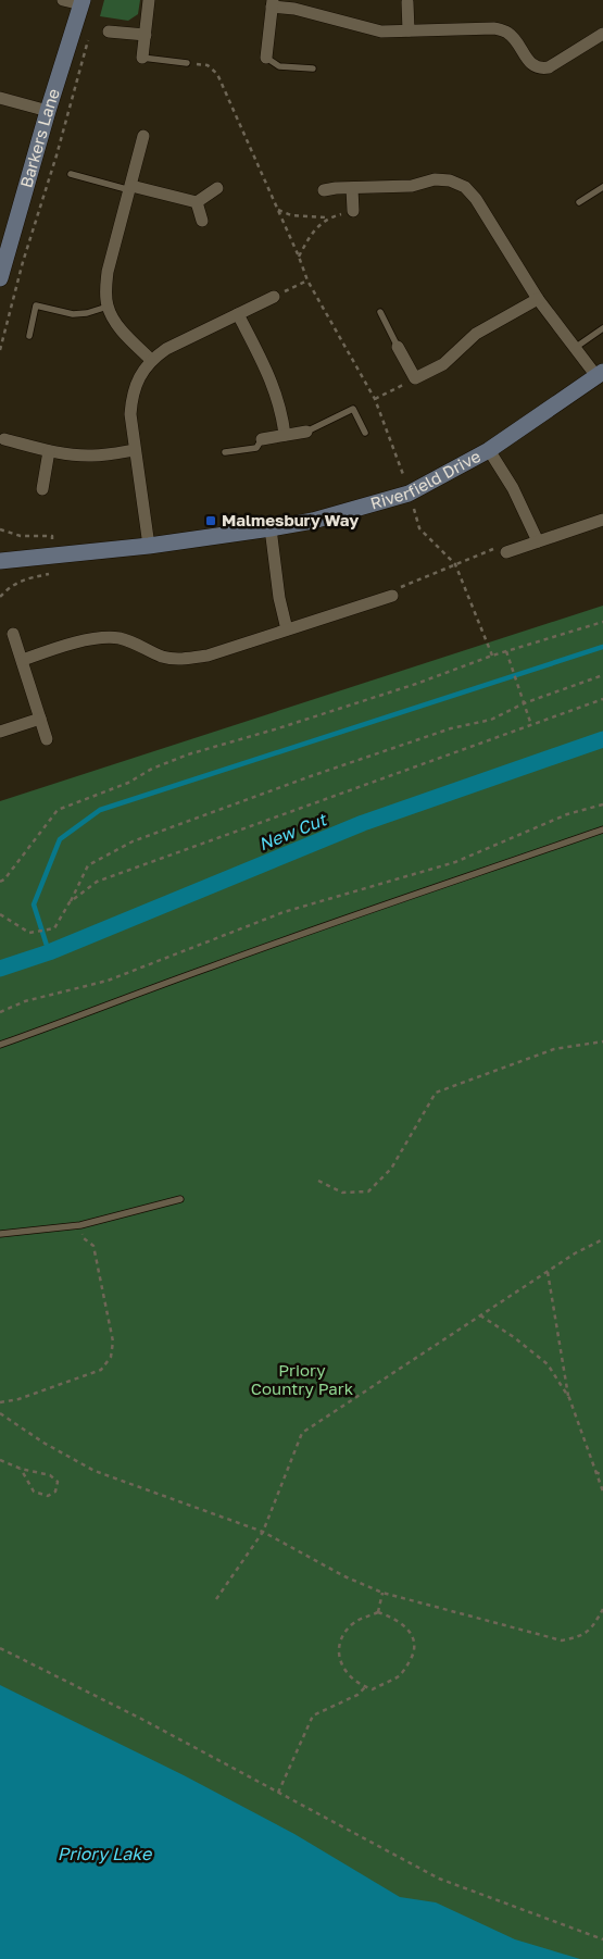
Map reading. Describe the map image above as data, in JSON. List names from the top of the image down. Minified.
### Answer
{"streets":{"street":["Barkers Lane","Riverfield Drive"]},"water":["New Cut","Priory Lake"],"parks":["Priory Country Park"],"places":{"transit":["Malmesbury Way"]}}
